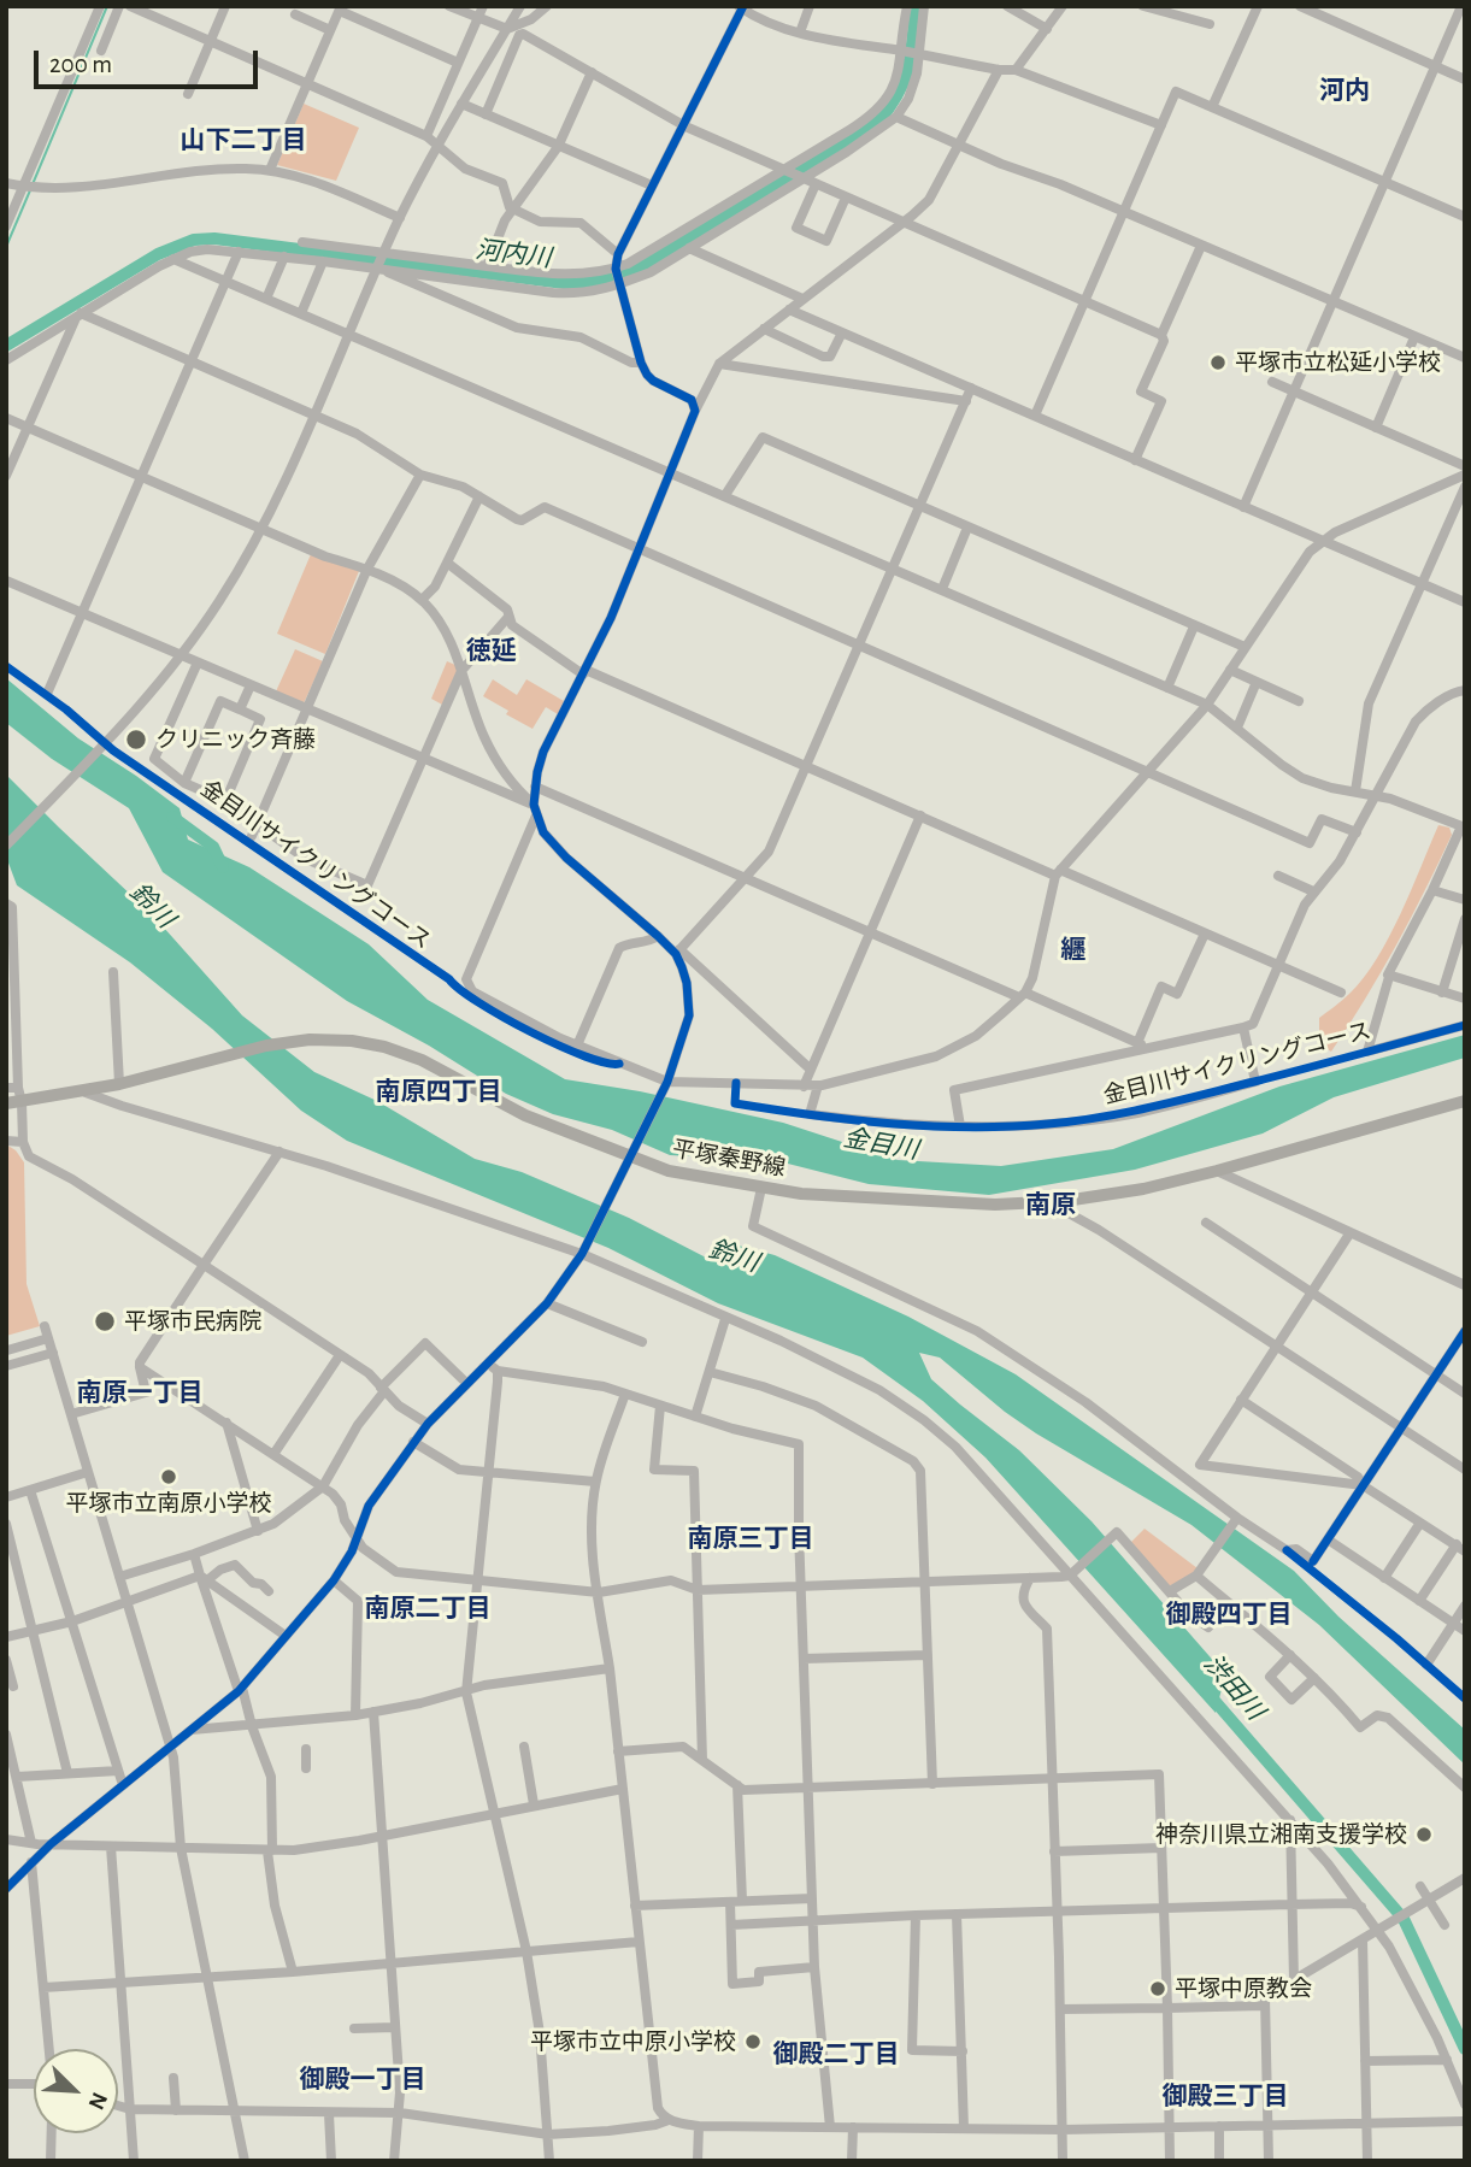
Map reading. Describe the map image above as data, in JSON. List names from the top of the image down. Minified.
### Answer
{"streets":{"main road":["平塚秦野線"],"street":["金目川サイクリングコース"]},"districts":["河内","山下二丁目","徳延","纒","南原四丁目","南原","南原一丁目","南原三丁目","南原二丁目","御殿四丁目","御殿二丁目","御殿一丁目","御殿三丁目"],"water":["河内川","鈴川","金目川","渋田川"],"places":["平塚市立松延小学校","クリニック斉藤","平塚市民病院","平塚市立南原小学校","神奈川県立湘南支援学校","平塚中原教会","平塚市立中原小学校"],"scale_bar":"200 m","north":"bottom right"}
